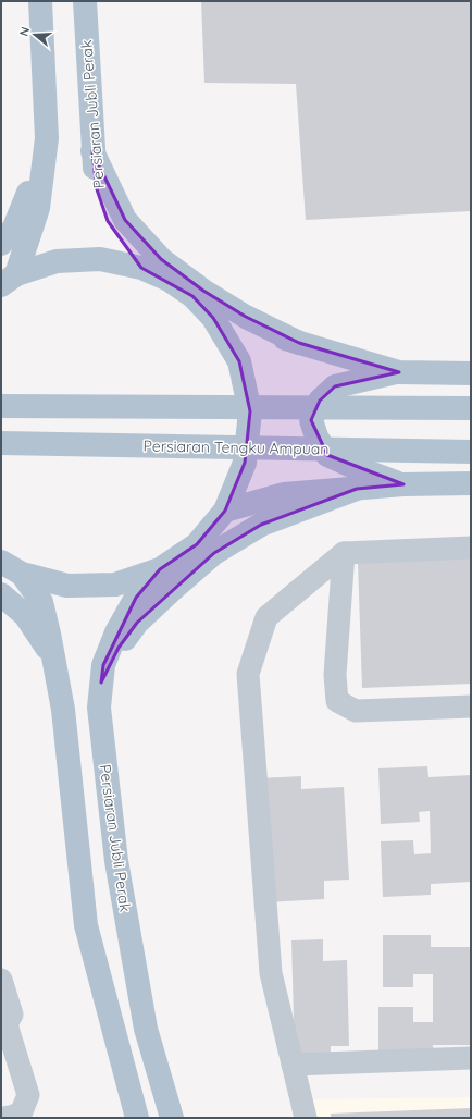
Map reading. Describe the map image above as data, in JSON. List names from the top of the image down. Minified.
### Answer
{"streets":{"main road":["Persiaran Jubli Perak","Persiaran Tengku Ampuan"]},"north":"left"}
